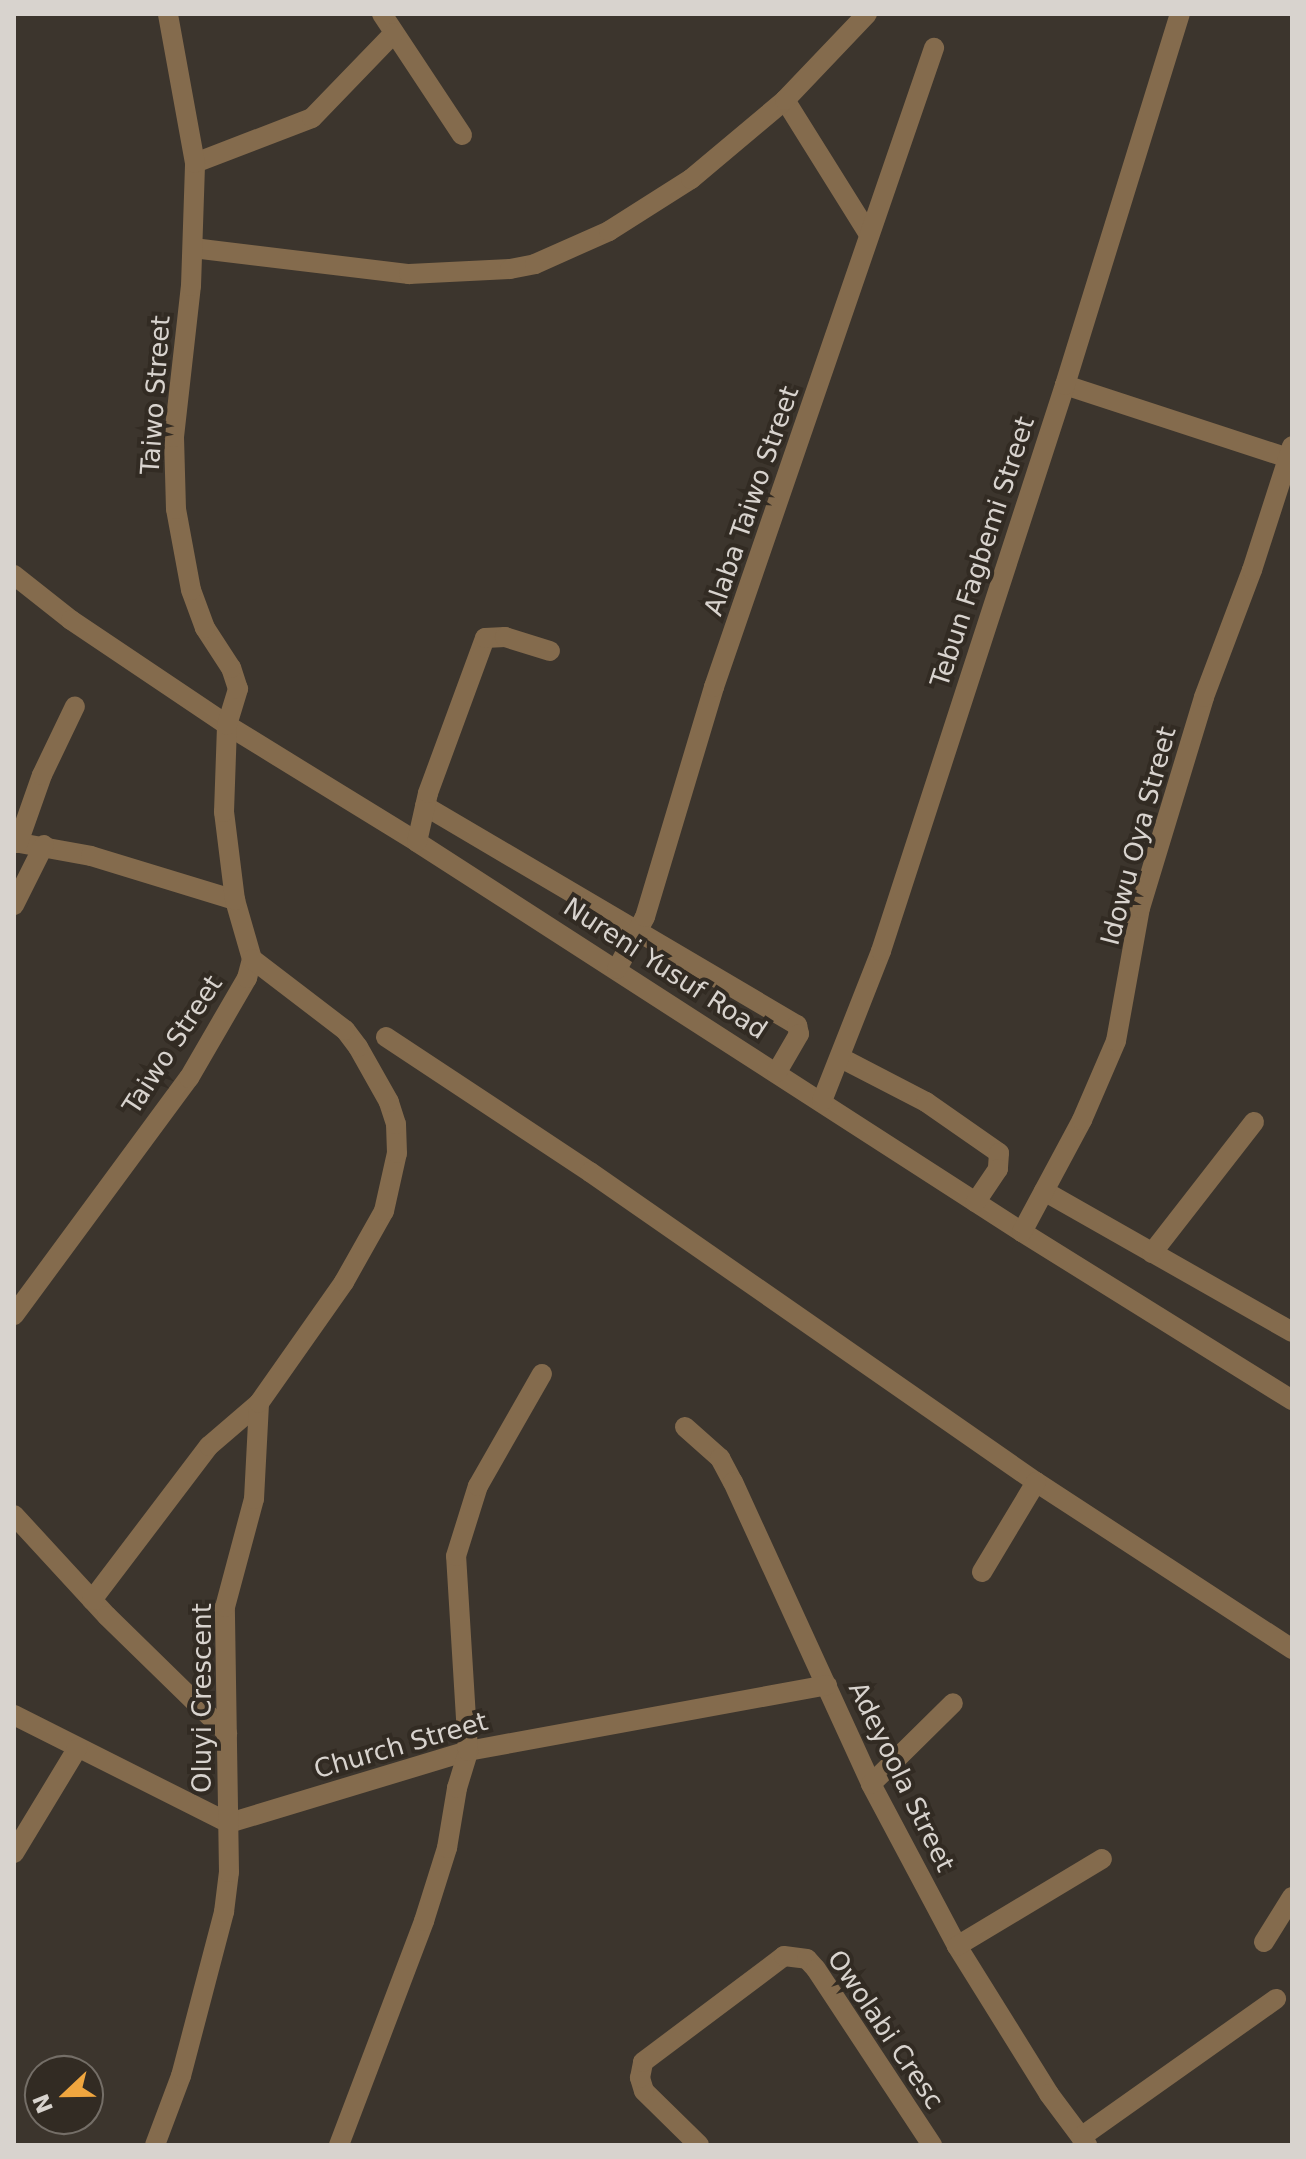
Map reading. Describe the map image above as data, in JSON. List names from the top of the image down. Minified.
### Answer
{"streets":{"street":["Taiwo Street","Alaba Taiwo Street","Tebun Fagbemi Street","Idowu Oya Street","Nureni Yusuf Road","Oluyi Crescent","Church Street","Adeyoola Street","Owolabi Cresc"]},"crossings":[["Taiwo Street","Nureni Yusuf Road"],["Alaba Taiwo Street","Nureni Yusuf Road"],["Tebun Fagbemi Street","Nureni Yusuf Road"],["Idowu Oya Street","Nureni Yusuf Road"],["Oluyi Crescent","Church Street"],["Church Street","Adeyoola Street"]],"north":"left"}
